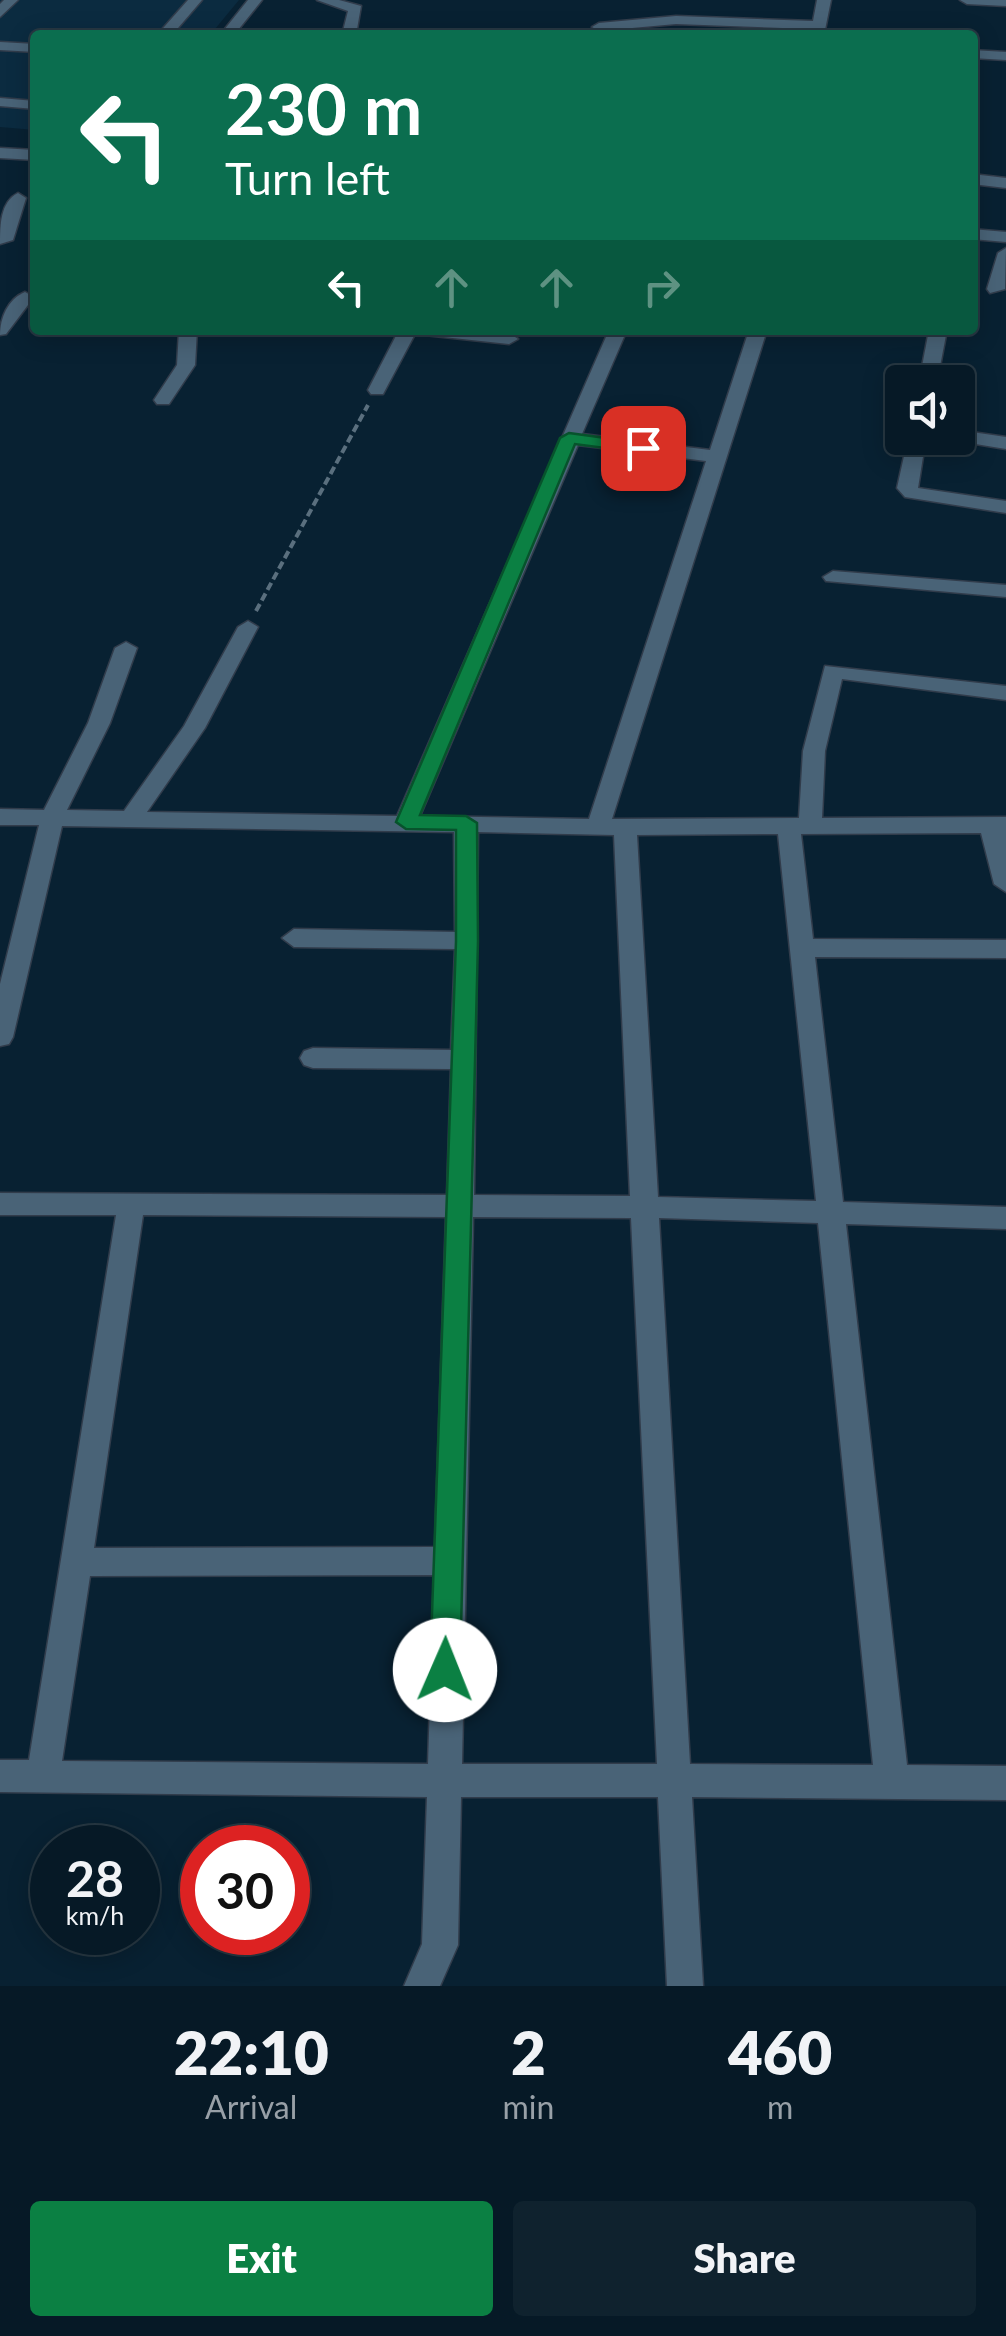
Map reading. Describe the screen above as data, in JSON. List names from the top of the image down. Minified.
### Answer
{"page":{"turn":["230 m","Turn left"],"speed":"28 km/h","limit":"30","eta":["22:10","Arrival","2","min","460","m"],"buttons":["Exit","Share"]}}
